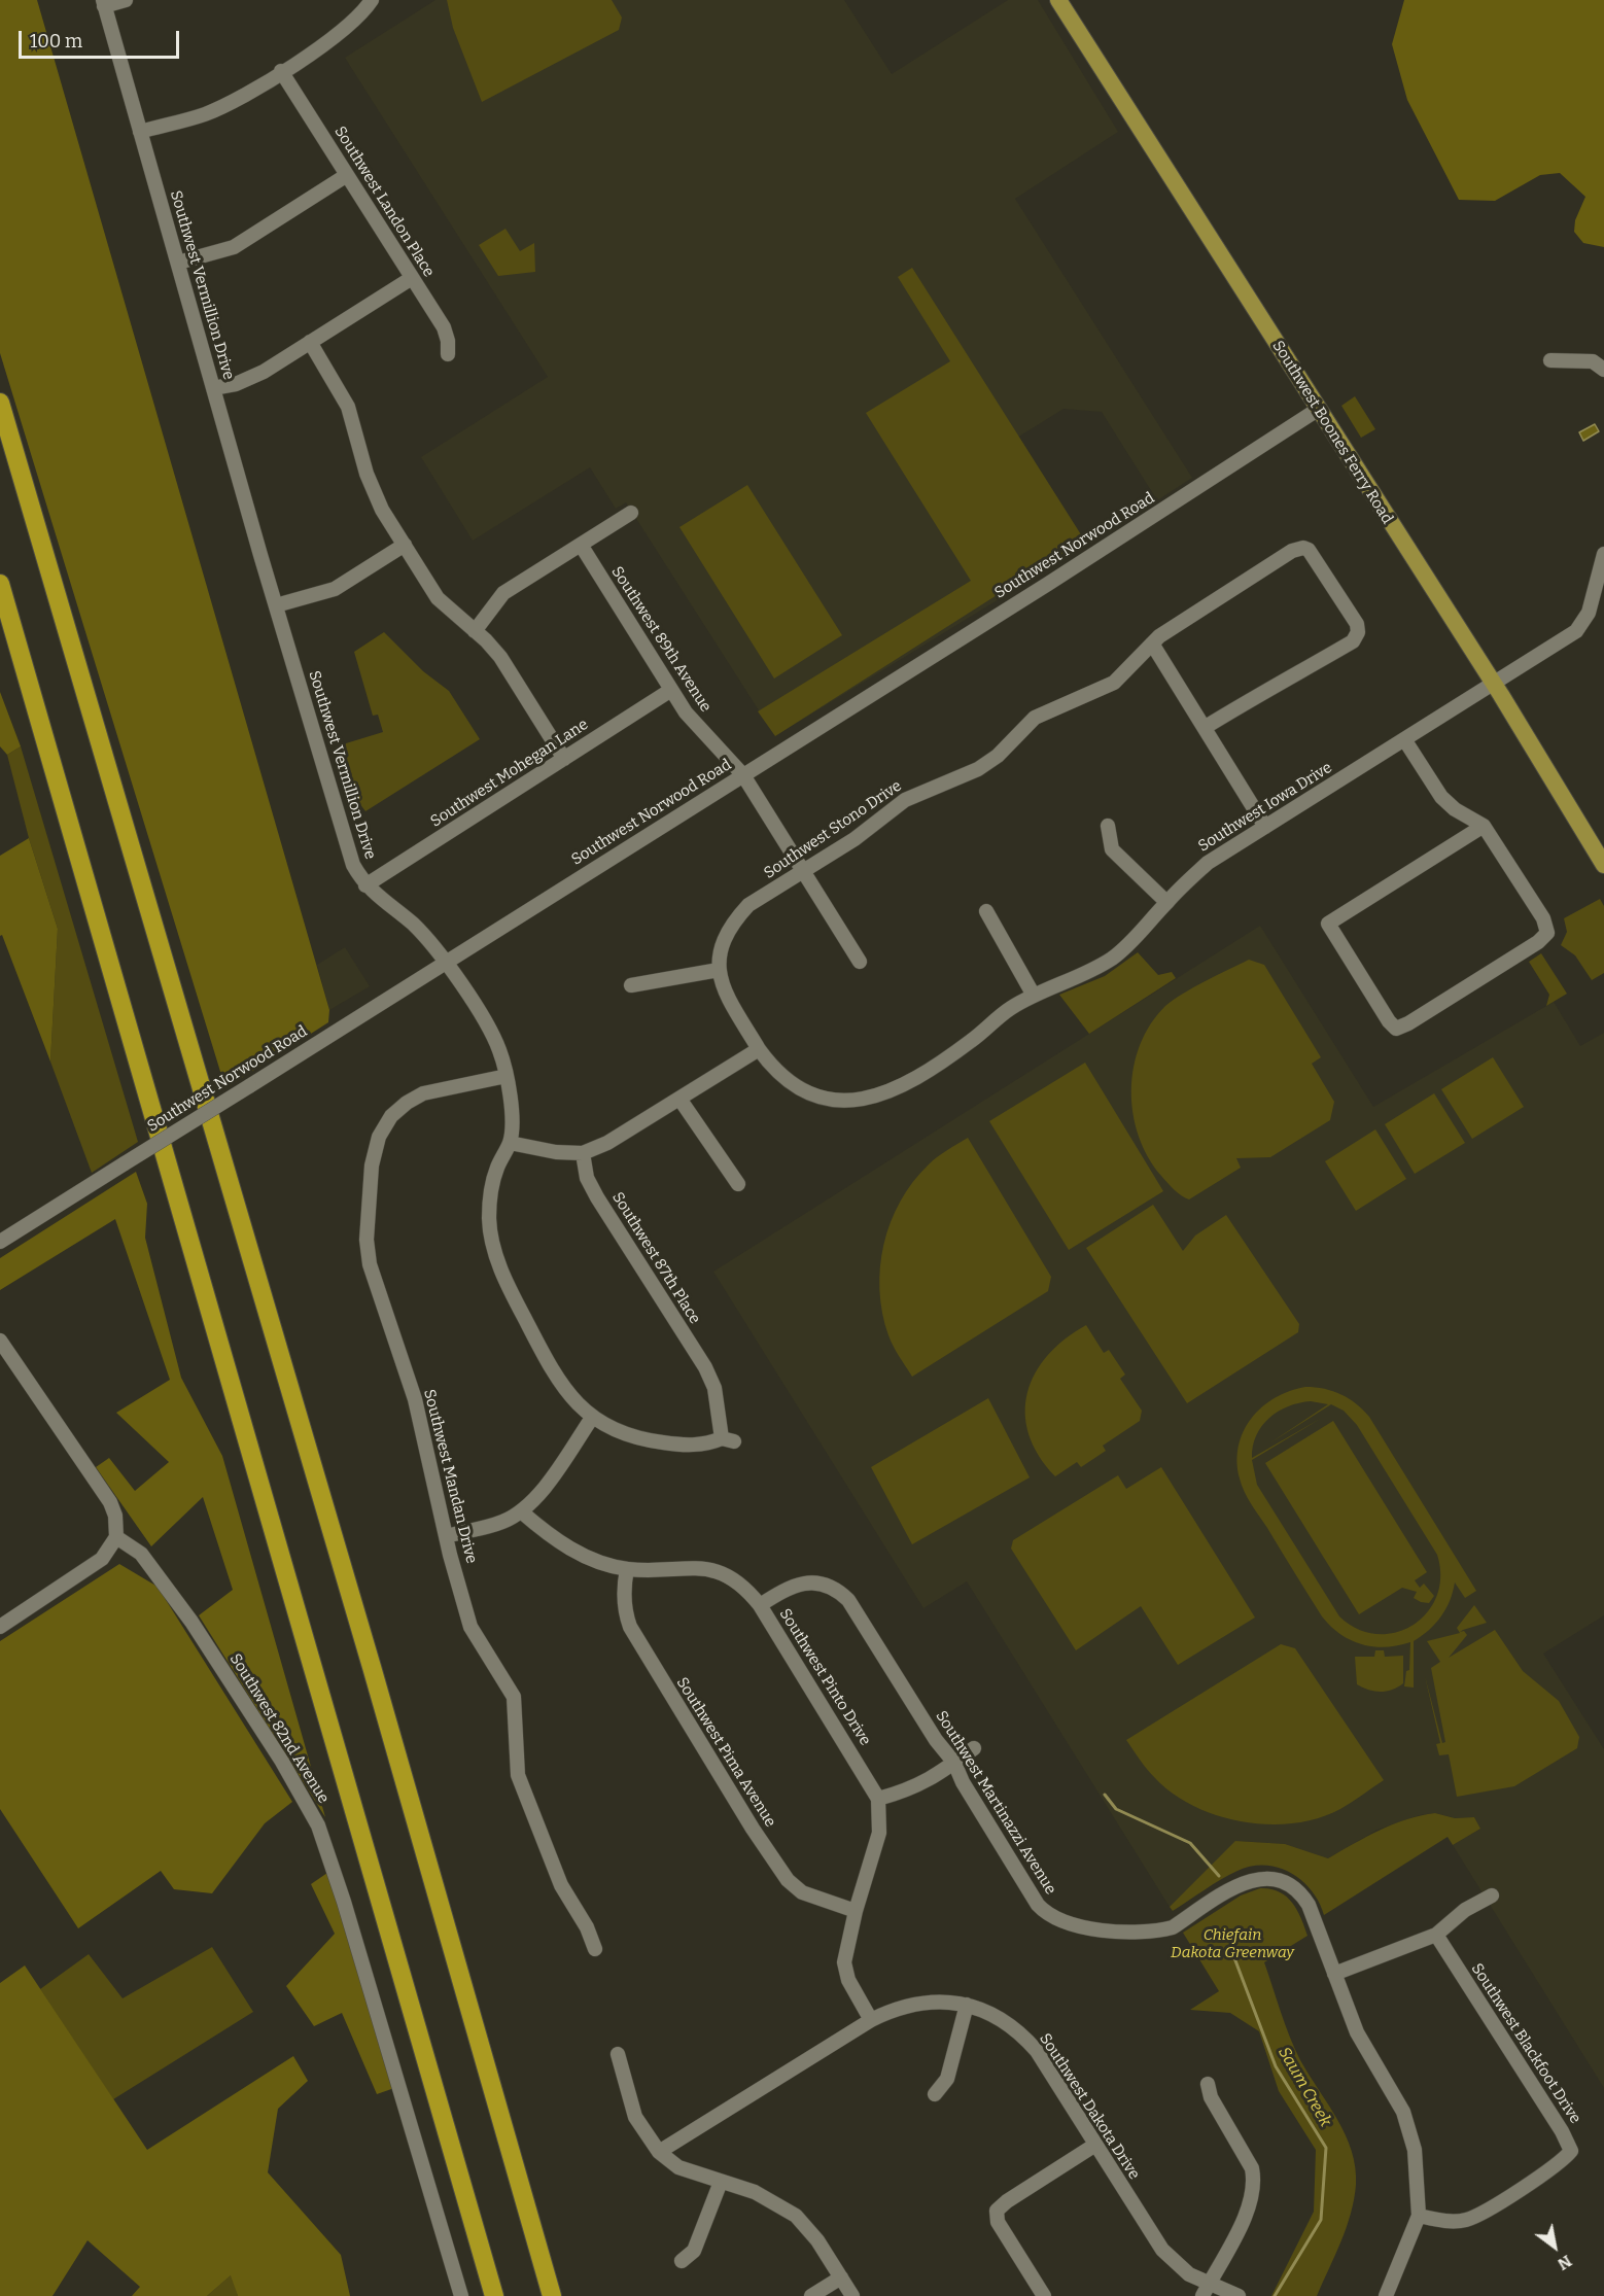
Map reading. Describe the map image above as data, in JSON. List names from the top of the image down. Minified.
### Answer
{"streets":{"main road":["Southwest Boones Ferry Road"],"street":["Southwest Landon Place","Southwest Vermillion Drive","Southwest Norwood Road","Southwest 89th Avenue","Southwest Mohegan Lane","Southwest Iowa Drive","Southwest Stono Drive","Southwest 87th Place","Southwest Mandan Drive","Southwest Pinto Drive","Southwest 82nd Avenue","Southwest Pima Avenue","Southwest Martinazzi Avenue","Southwest Blackfoot Drive","Southwest Dakota Drive"]},"crossings":[["Southwest Vermillion Drive","Southwest Norwood Road"],["Southwest Vermillion Drive","Southwest Mohegan Lane"],["Southwest Vermillion Drive","Southwest 87th Place"],["Southwest Vermillion Drive","Southwest Mandan Drive"],["Southwest Boones Ferry Road","Southwest Norwood Road"],["Southwest Boones Ferry Road","Southwest Iowa Drive"],["Southwest Norwood Road","Southwest 89th Avenue"],["Southwest 89th Avenue","Southwest Mohegan Lane"],["Southwest 89th Avenue","Southwest Stono Drive"],["Southwest Pinto Drive","Southwest Pima Avenue"],["Southwest Pinto Drive","Southwest Martinazzi Avenue"],["Southwest Pinto Drive","Southwest Dakota Drive"],["Southwest Martinazzi Avenue","Southwest Blackfoot Drive"]],"water":["Saum Creek"],"parks":["Chiefain Dakota Greenway"],"scale_bar":"100 m","north":"bottom right"}
